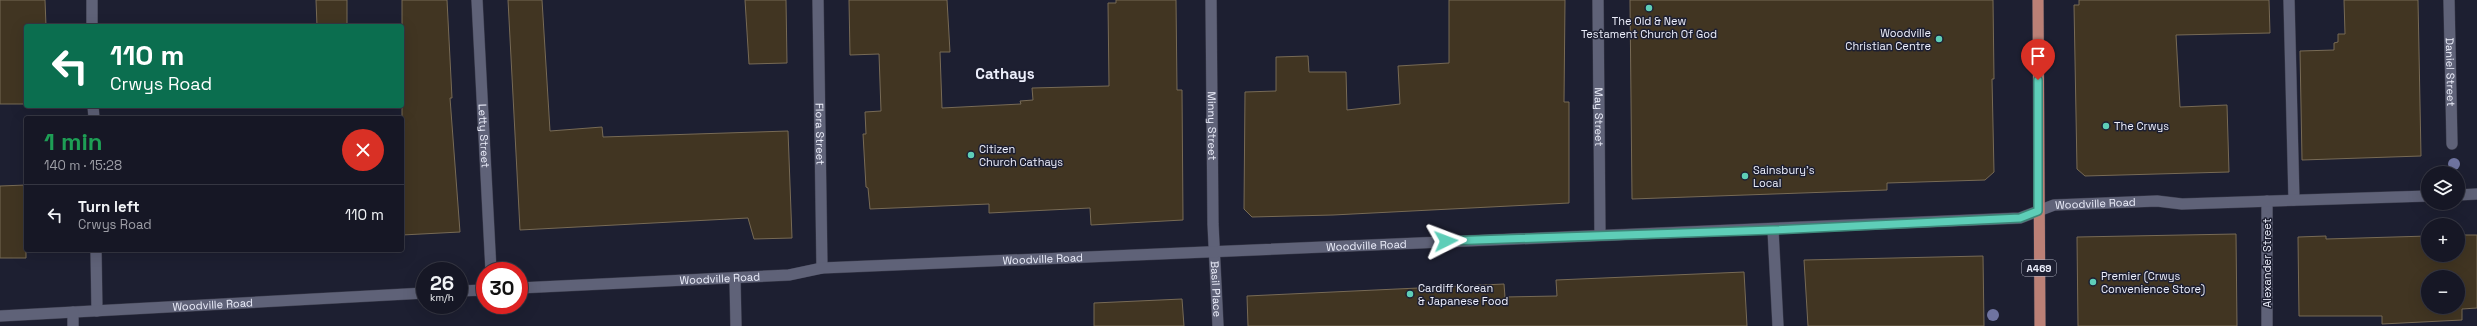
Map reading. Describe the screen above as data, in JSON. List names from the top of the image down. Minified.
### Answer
{"streets":{"main road":["A469"],"street":["Daniel Street","May Street","Minny Street","Flora Street","Letty Street","Woodville Road","Alexander Street","Basil Place"]},"crossings":[["May Street","Woodville Road"],["Minny Street","Woodville Road"],["Minny Street","Basil Place"],["Flora Street","Woodville Road"],["Woodville Road","Alexander Street"],["Woodville Road","A469"],["Woodville Road","Basil Place"]],"districts":["Cathays"],"places":["The Old & New Testament Church Of God","Woodville Christian Centre","The Crwys","Citizen Church Cathays","Sainsbury's Local","Premier (Crwys Convenience Store)","Cardiff Korean & Japanese Food"],"page":{"turn":["110 m","Crwys Road"],"heading":["1 min","140 m · 15:28"],"map_buttons":["+","−"],"list":[{"name":"Turn left","note":"Crwys Road","value":"110 m"}],"speed":"26 km/h","limit":"30"}}
